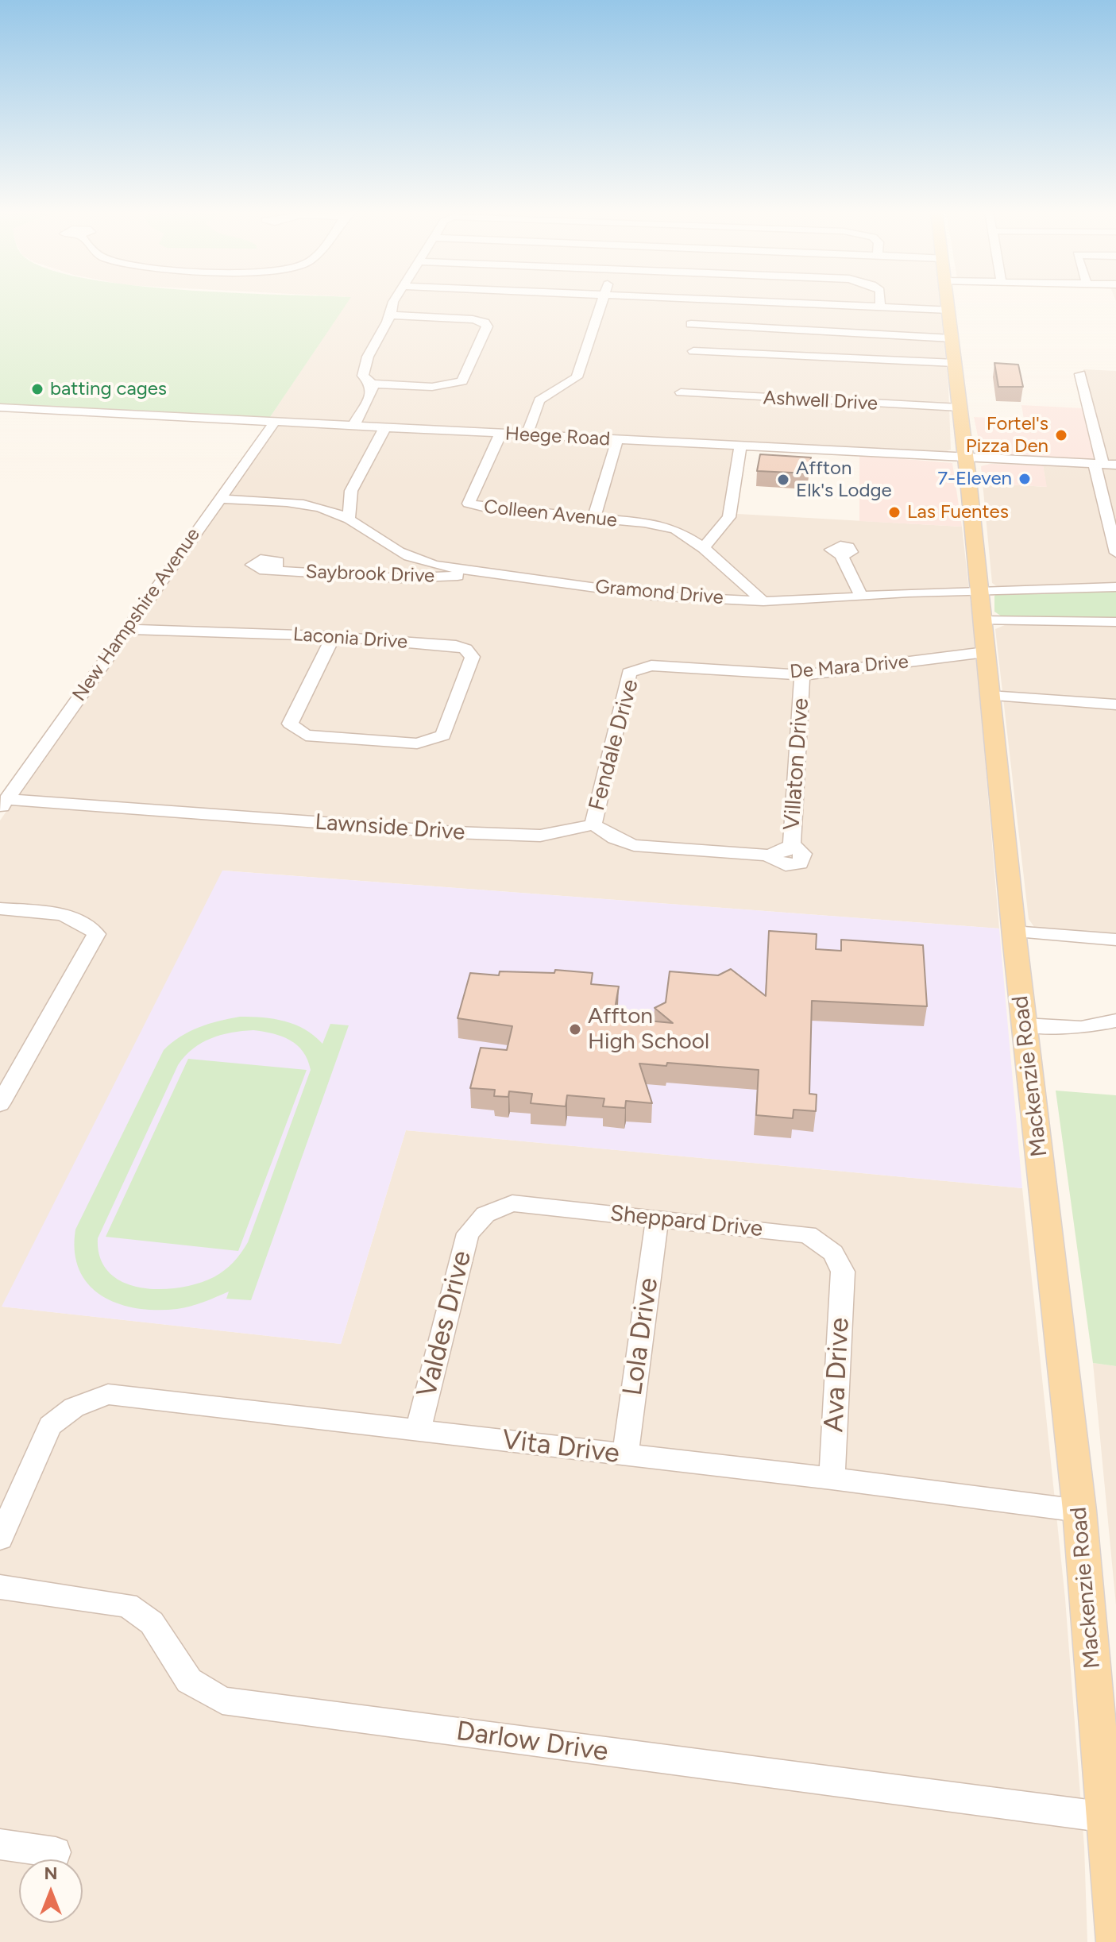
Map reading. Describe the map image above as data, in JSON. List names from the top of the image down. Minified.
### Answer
{"streets":{"main road":["Mackenzie Road"],"street":["Ashwell Drive","Heege Road","Colleen Avenue","Saybrook Drive","Gramond Drive","New Hampshire Avenue","Laconia Drive","De Mara Drive","Fendale Drive","Villaton Drive","Lawnside Drive","Sheppard Drive","Valdes Drive","Lola Drive","Ava Drive","Vita Drive","Darlow Drive"]},"crossings":[["Ashwell Drive","Mackenzie Road"],["Heege Road","Colleen Avenue"],["Heege Road","New Hampshire Avenue"],["Heege Road","Mackenzie Road"],["Colleen Avenue","Gramond Drive"],["Saybrook Drive","Gramond Drive"],["Gramond Drive","New Hampshire Avenue"],["Gramond Drive","Mackenzie Road"],["New Hampshire Avenue","Laconia Drive"],["New Hampshire Avenue","Lawnside Drive"],["De Mara Drive","Fendale Drive"],["De Mara Drive","Villaton Drive"],["De Mara Drive","Mackenzie Road"],["Fendale Drive","Villaton Drive"],["Fendale Drive","Lawnside Drive"],["Villaton Drive","Lawnside Drive"],["Mackenzie Road","Vita Drive"],["Mackenzie Road","Darlow Drive"],["Sheppard Drive","Valdes Drive"],["Sheppard Drive","Lola Drive"],["Sheppard Drive","Ava Drive"],["Valdes Drive","Vita Drive"],["Lola Drive","Vita Drive"],["Ava Drive","Vita Drive"]],"places":["batting cages","Fortel's Pizza Den","7-Eleven","Affton Elk's Lodge","Las Fuentes","Affton High School"],"north":"top"}
